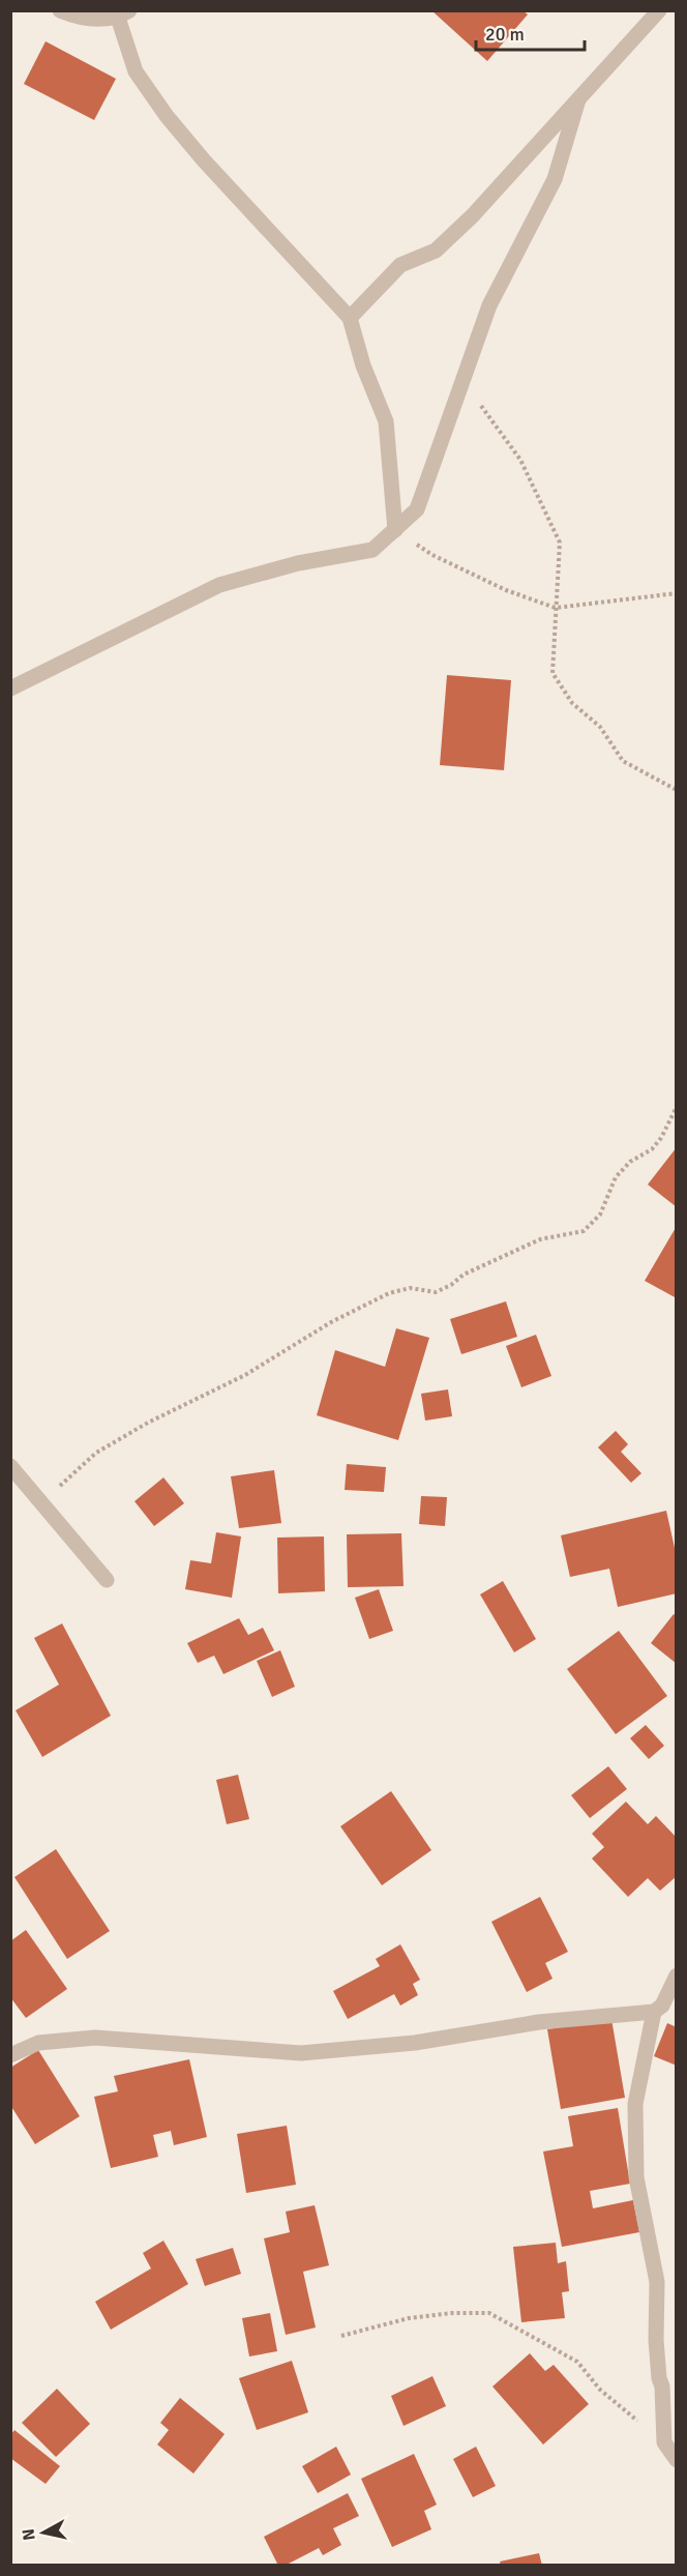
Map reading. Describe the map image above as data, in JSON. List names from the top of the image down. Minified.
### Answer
{"scale_bar":"20 m","north":"left"}
